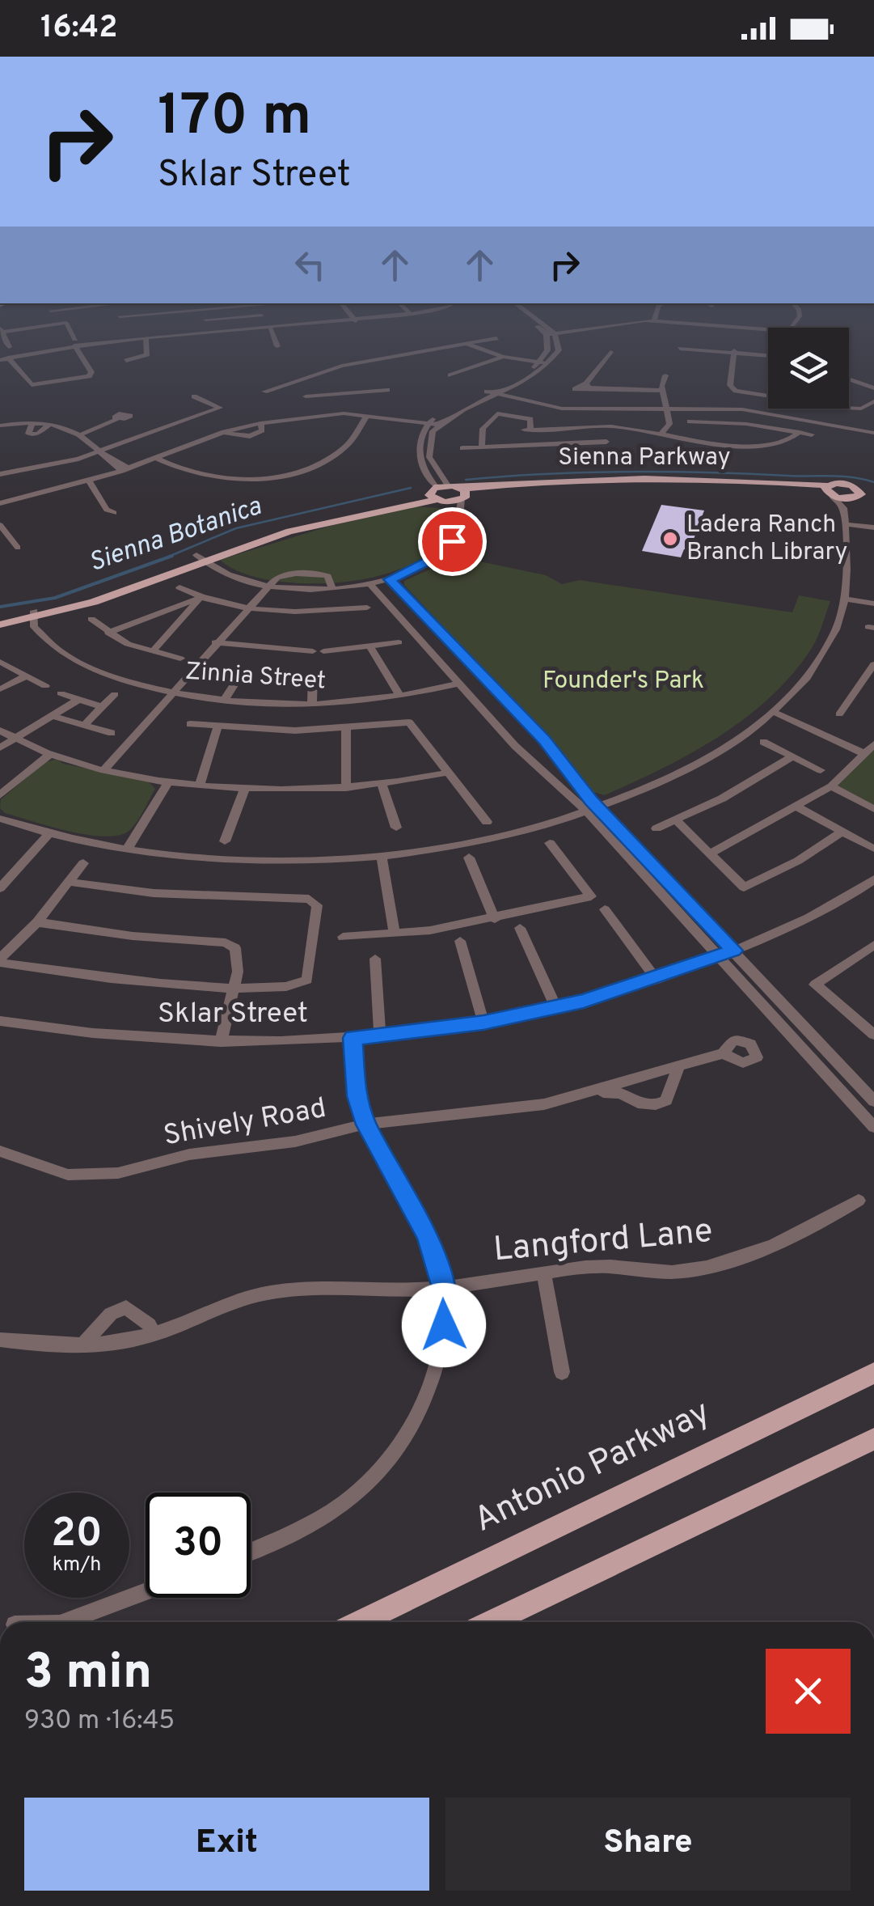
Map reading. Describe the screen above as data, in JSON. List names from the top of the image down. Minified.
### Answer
{"streets":{"main road":["Sienna Parkway","Antonio Parkway"],"street":["Zinnia Street","Sklar Street","Shively Road","Langford Lane"]},"crossings":[["Sienna Parkway","Zinnia Street"]],"water":["Sienna Botanica"],"parks":["Founder's Park"],"places":["Ladera Ranch Branch Library"],"page":{"status":"16:42","turn":["170 m","Sklar Street"],"speed":"20 km/h","limit":"30","heading":["3 min","930 m · 16:45"],"buttons":["Exit","Share"]}}
